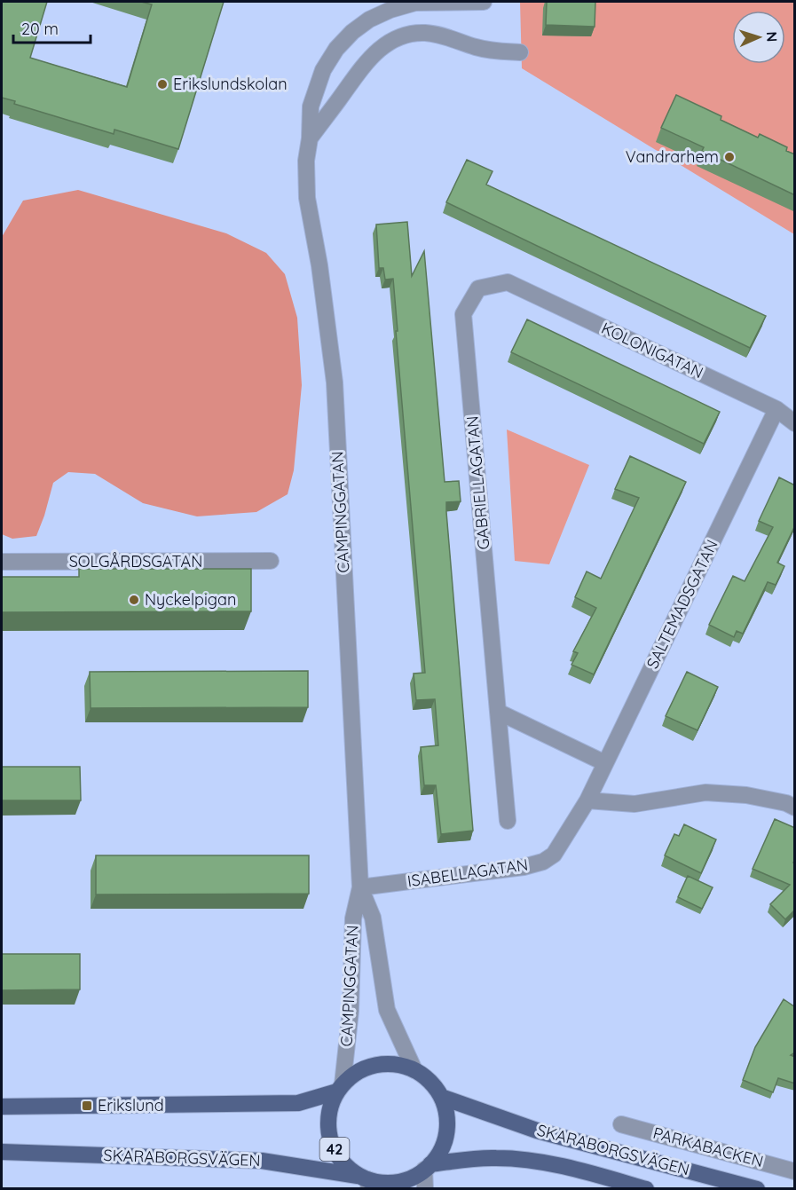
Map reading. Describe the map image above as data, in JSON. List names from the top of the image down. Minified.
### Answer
{"streets":{"main road":["42","SKARABORGSVÄGEN"],"street":["KOLONIGATAN","GABRIELLAGATAN","CAMPINGGATAN","SOLGÅRDSGATAN","SALTEMADSGATAN","ISABELLAGATAN","PARKABACKEN"]},"crossings":[["KOLONIGATAN","GABRIELLAGATAN"],["KOLONIGATAN","SALTEMADSGATAN"],["CAMPINGGATAN","ISABELLAGATAN"],["CAMPINGGATAN","42"],["CAMPINGGATAN","SKARABORGSVÄGEN"],["SALTEMADSGATAN","ISABELLAGATAN"],["42","SKARABORGSVÄGEN"]],"places":{"other":["Erikslundskolan","Vandrarhem","Nyckelpigan"],"transit":["Erikslund"]},"scale_bar":"20 m","north":"right"}
